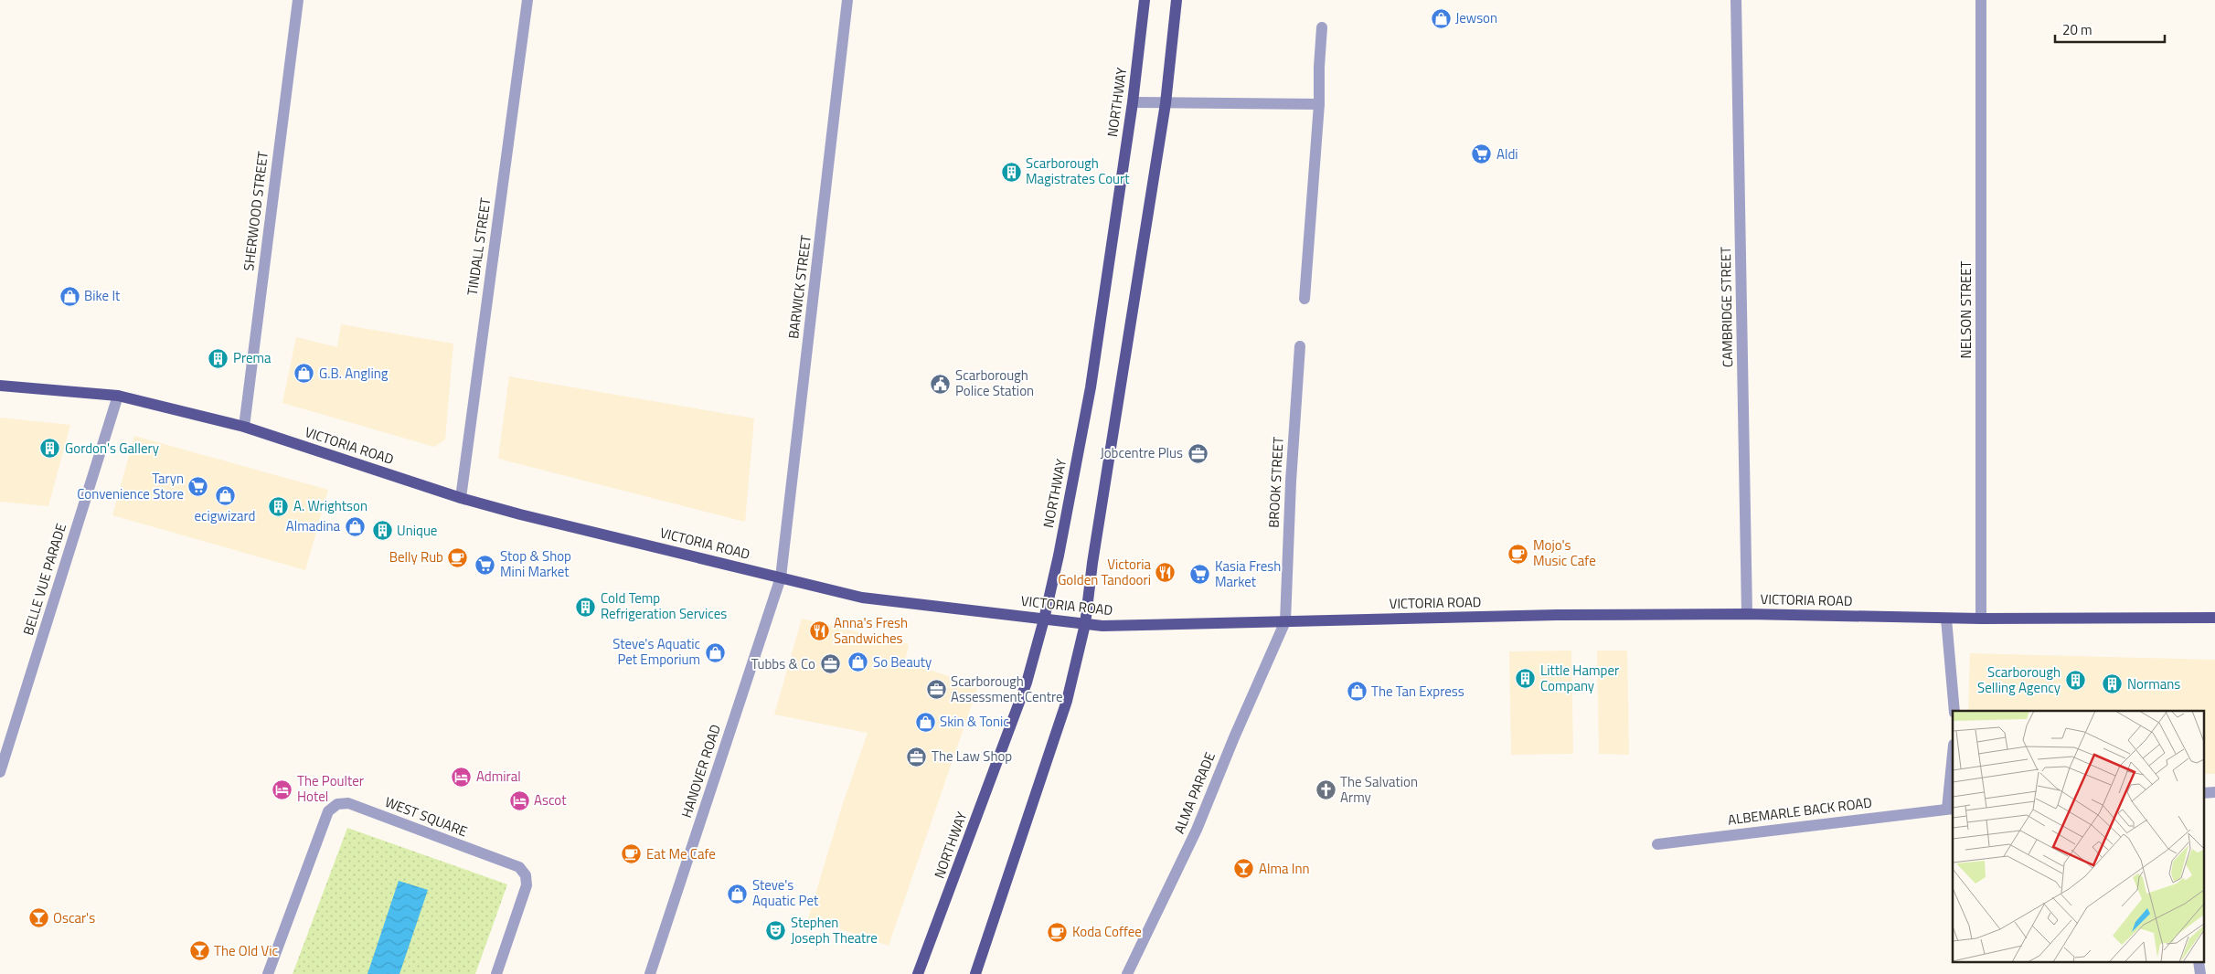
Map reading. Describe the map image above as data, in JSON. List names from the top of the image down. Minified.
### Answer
{"streets":{"main road":["NORTHWAY","VICTORIA ROAD"],"street":["SHERWOOD STREET","TINDALL STREET","BARWICK STREET","CAMBRIDGE STREET","NELSON STREET","BROOK STREET","BELLE VUE PARADE","HANOVER ROAD","ALMA PARADE","ALBEMARLE BACK ROAD","WEST SQUARE"]},"crossings":[["NORTHWAY","VICTORIA ROAD"],["SHERWOOD STREET","VICTORIA ROAD"],["TINDALL STREET","VICTORIA ROAD"],["BARWICK STREET","VICTORIA ROAD"],["BARWICK STREET","HANOVER ROAD"],["CAMBRIDGE STREET","VICTORIA ROAD"],["NELSON STREET","VICTORIA ROAD"],["VICTORIA ROAD","BROOK STREET"],["VICTORIA ROAD","BELLE VUE PARADE"],["VICTORIA ROAD","HANOVER ROAD"],["VICTORIA ROAD","ALMA PARADE"],["BROOK STREET","ALMA PARADE"]],"places":{"shop":["Jewson","Bike It","G.B. Angling","ecigwizard","Almadina","Steve's Aquatic Pet Emporium","So Beauty","The Tan Express","Skin & Tonic","Steve's Aquatic Pet"],"supermarket":["Aldi","Taryn Convenience Store","Stop & Shop Mini Market","Kasia Fresh Market"],"building":["Scarborough Magistrates Court","Prema","Gordon's Gallery","A. Wrightson","Unique","Cold Temp Refrigeration Services","Little Hamper Company","Scarborough Selling Agency","Normans"],"public building":["Scarborough Police Station"],"office":["Jobcentre Plus","Tubbs & Co","Scarborough Assessment Centre","The Law Shop"],"cafe":["Mojo's Music Cafe","Belly Rub","Eat Me Cafe","Koda Coffee"],"restaurant":["Victoria Golden Tandoori","Anna's Fresh Sandwiches"],"hotel":["Admiral","The Poulter Hotel","Ascot"],"church":["The Salvation Army"],"bar":["Alma Inn","Oscar's","The Old Vic"],"theatre":["Stephen Joseph Theatre"]},"scale_bar":"20 m"}
